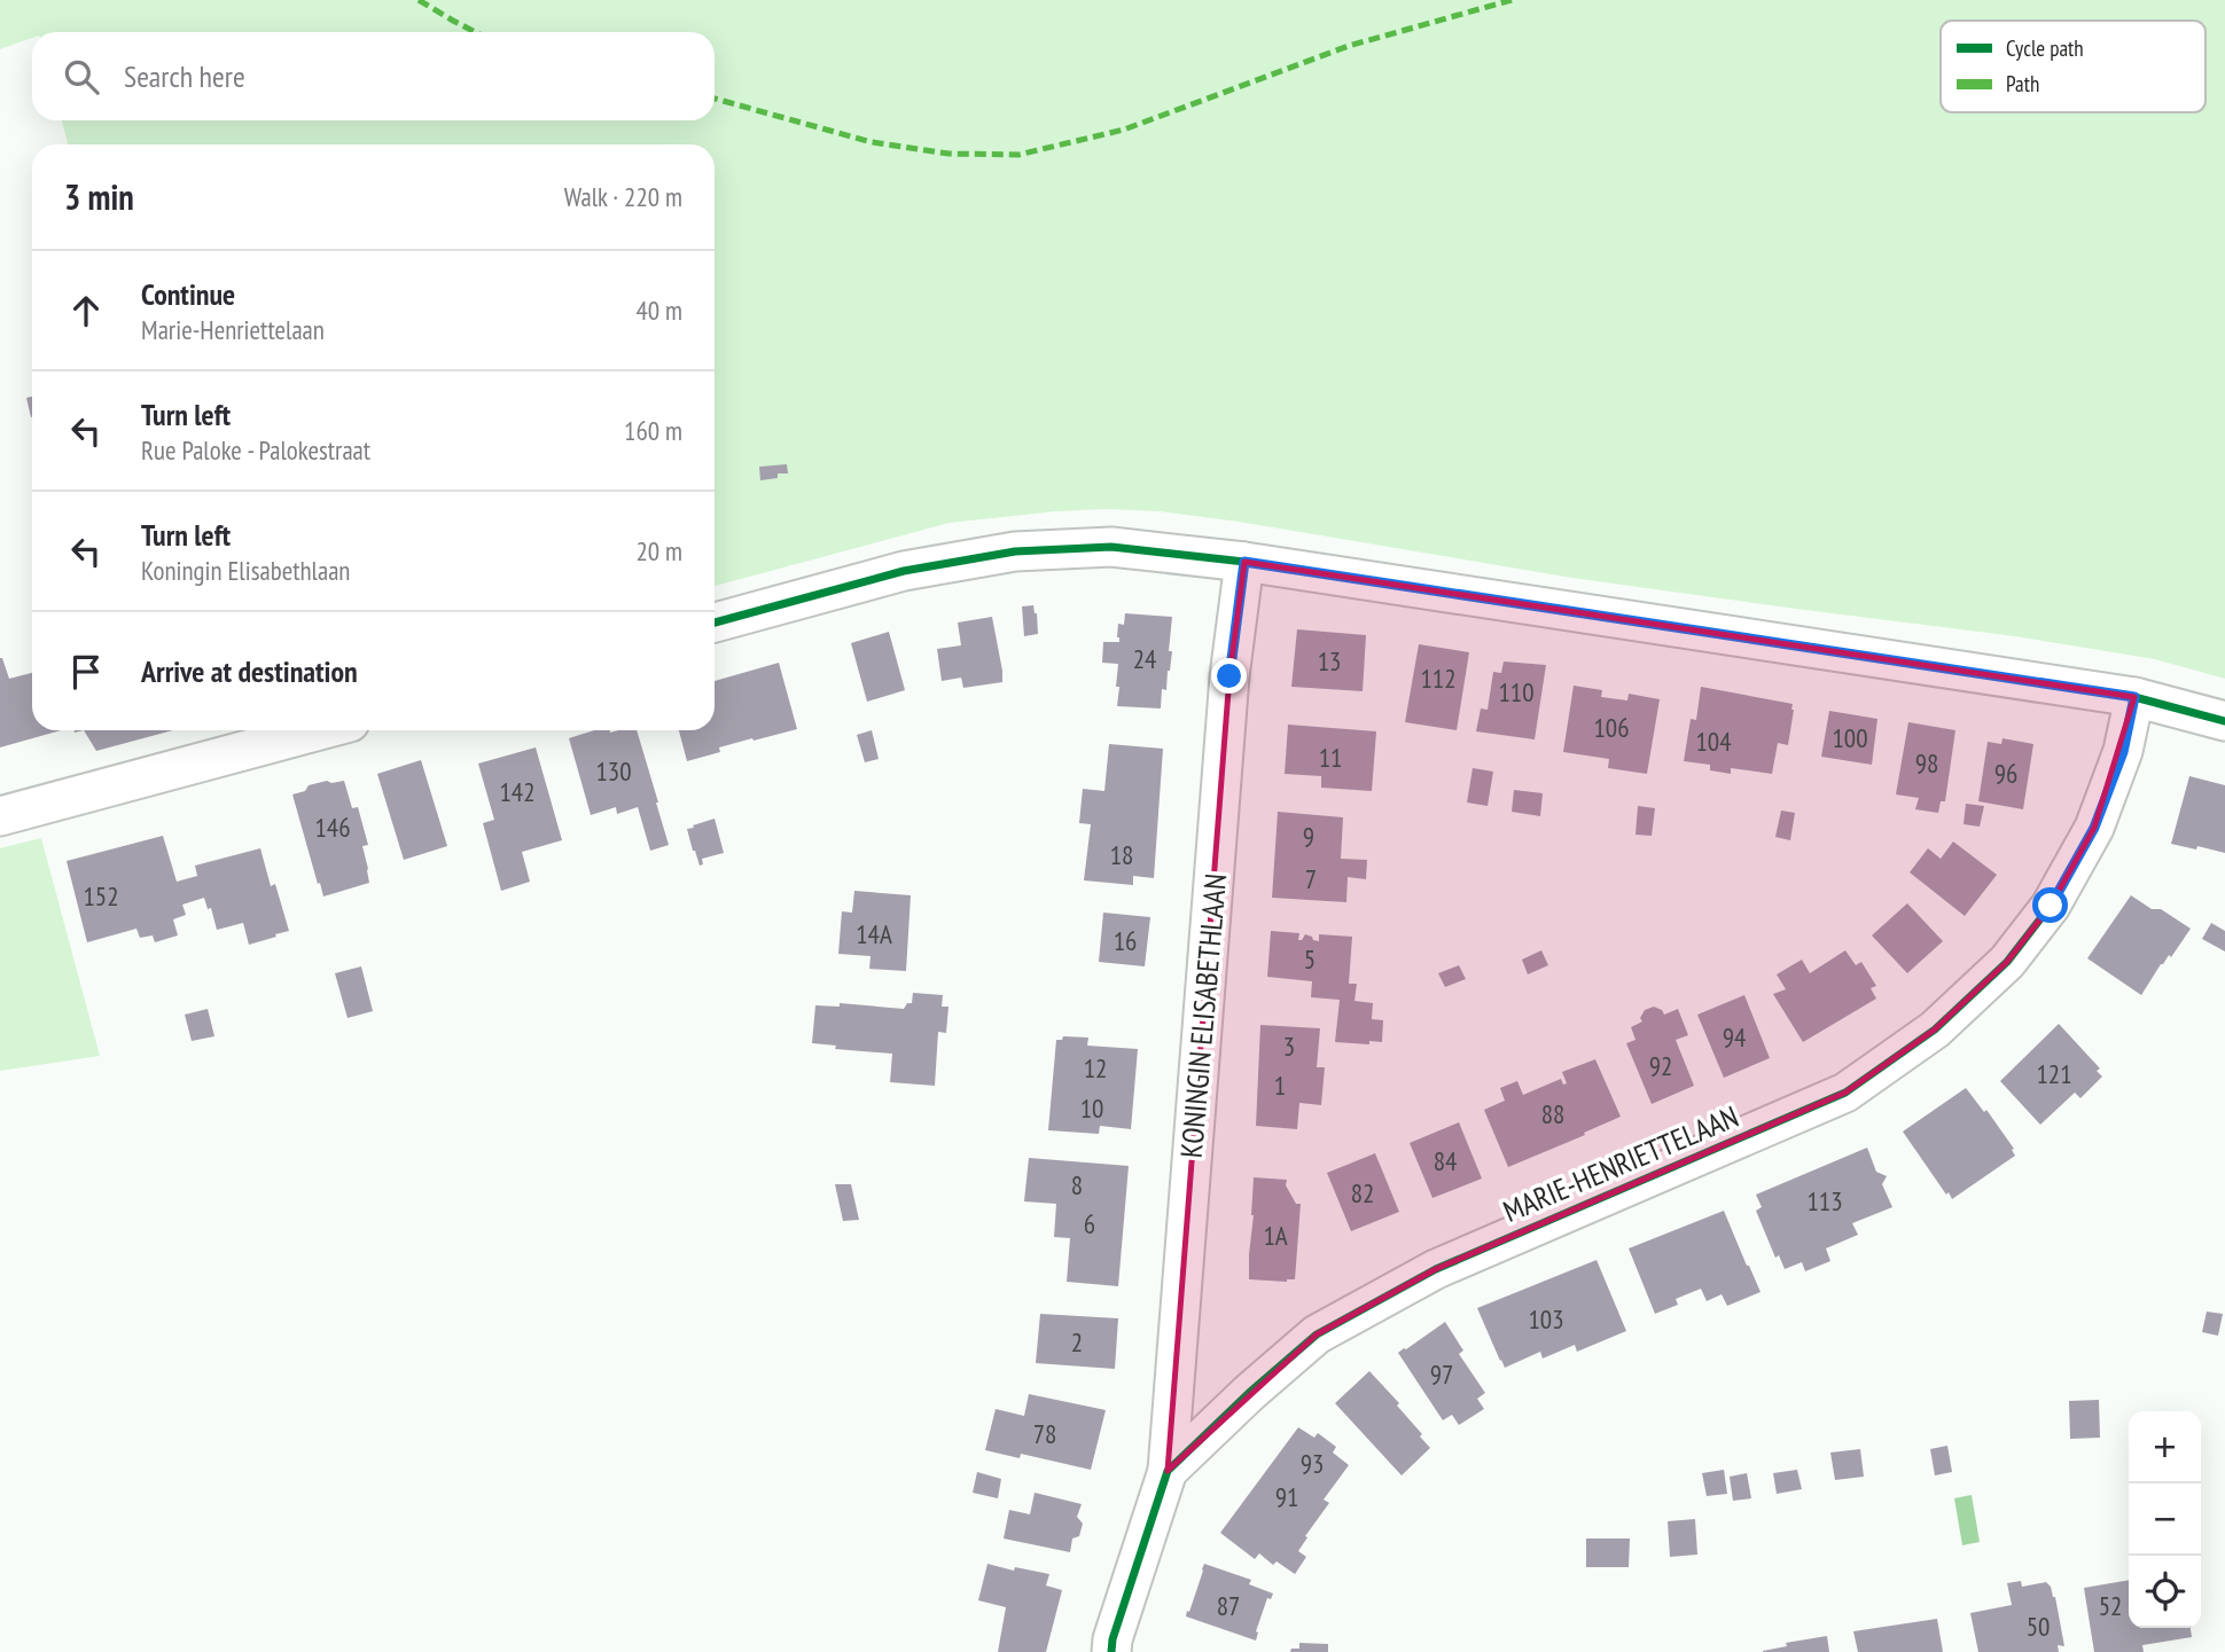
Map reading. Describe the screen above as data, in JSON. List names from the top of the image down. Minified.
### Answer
{"streets":{"street":["KONINGIN ELISABETHLAAN","MARIE-HENRIETTELAAN"]},"crossings":[["KONINGIN ELISABETHLAAN","MARIE-HENRIETTELAAN"]],"house_numbers":["24","13","112","110","106","100","104","11","98","130","96","142","146","9","18","7","152","14A","16","5","94","3","92","12","121","1","10","88","84","8","82","113","6","1A","103","2","97","78","93","91","87","52","50"],"legend":["Cycle path","Path"],"page":{"search":"Search here","heading":["3 min","Walk · 220 m"],"list":[["Continue","Marie-Henriettelaan","40 m"],["Turn left","Rue Paloke - Palokestraat","160 m"],["Turn left","Koningin Elisabethlaan","20 m"],"Arrive at destination"],"map_buttons":["+","−"]}}
